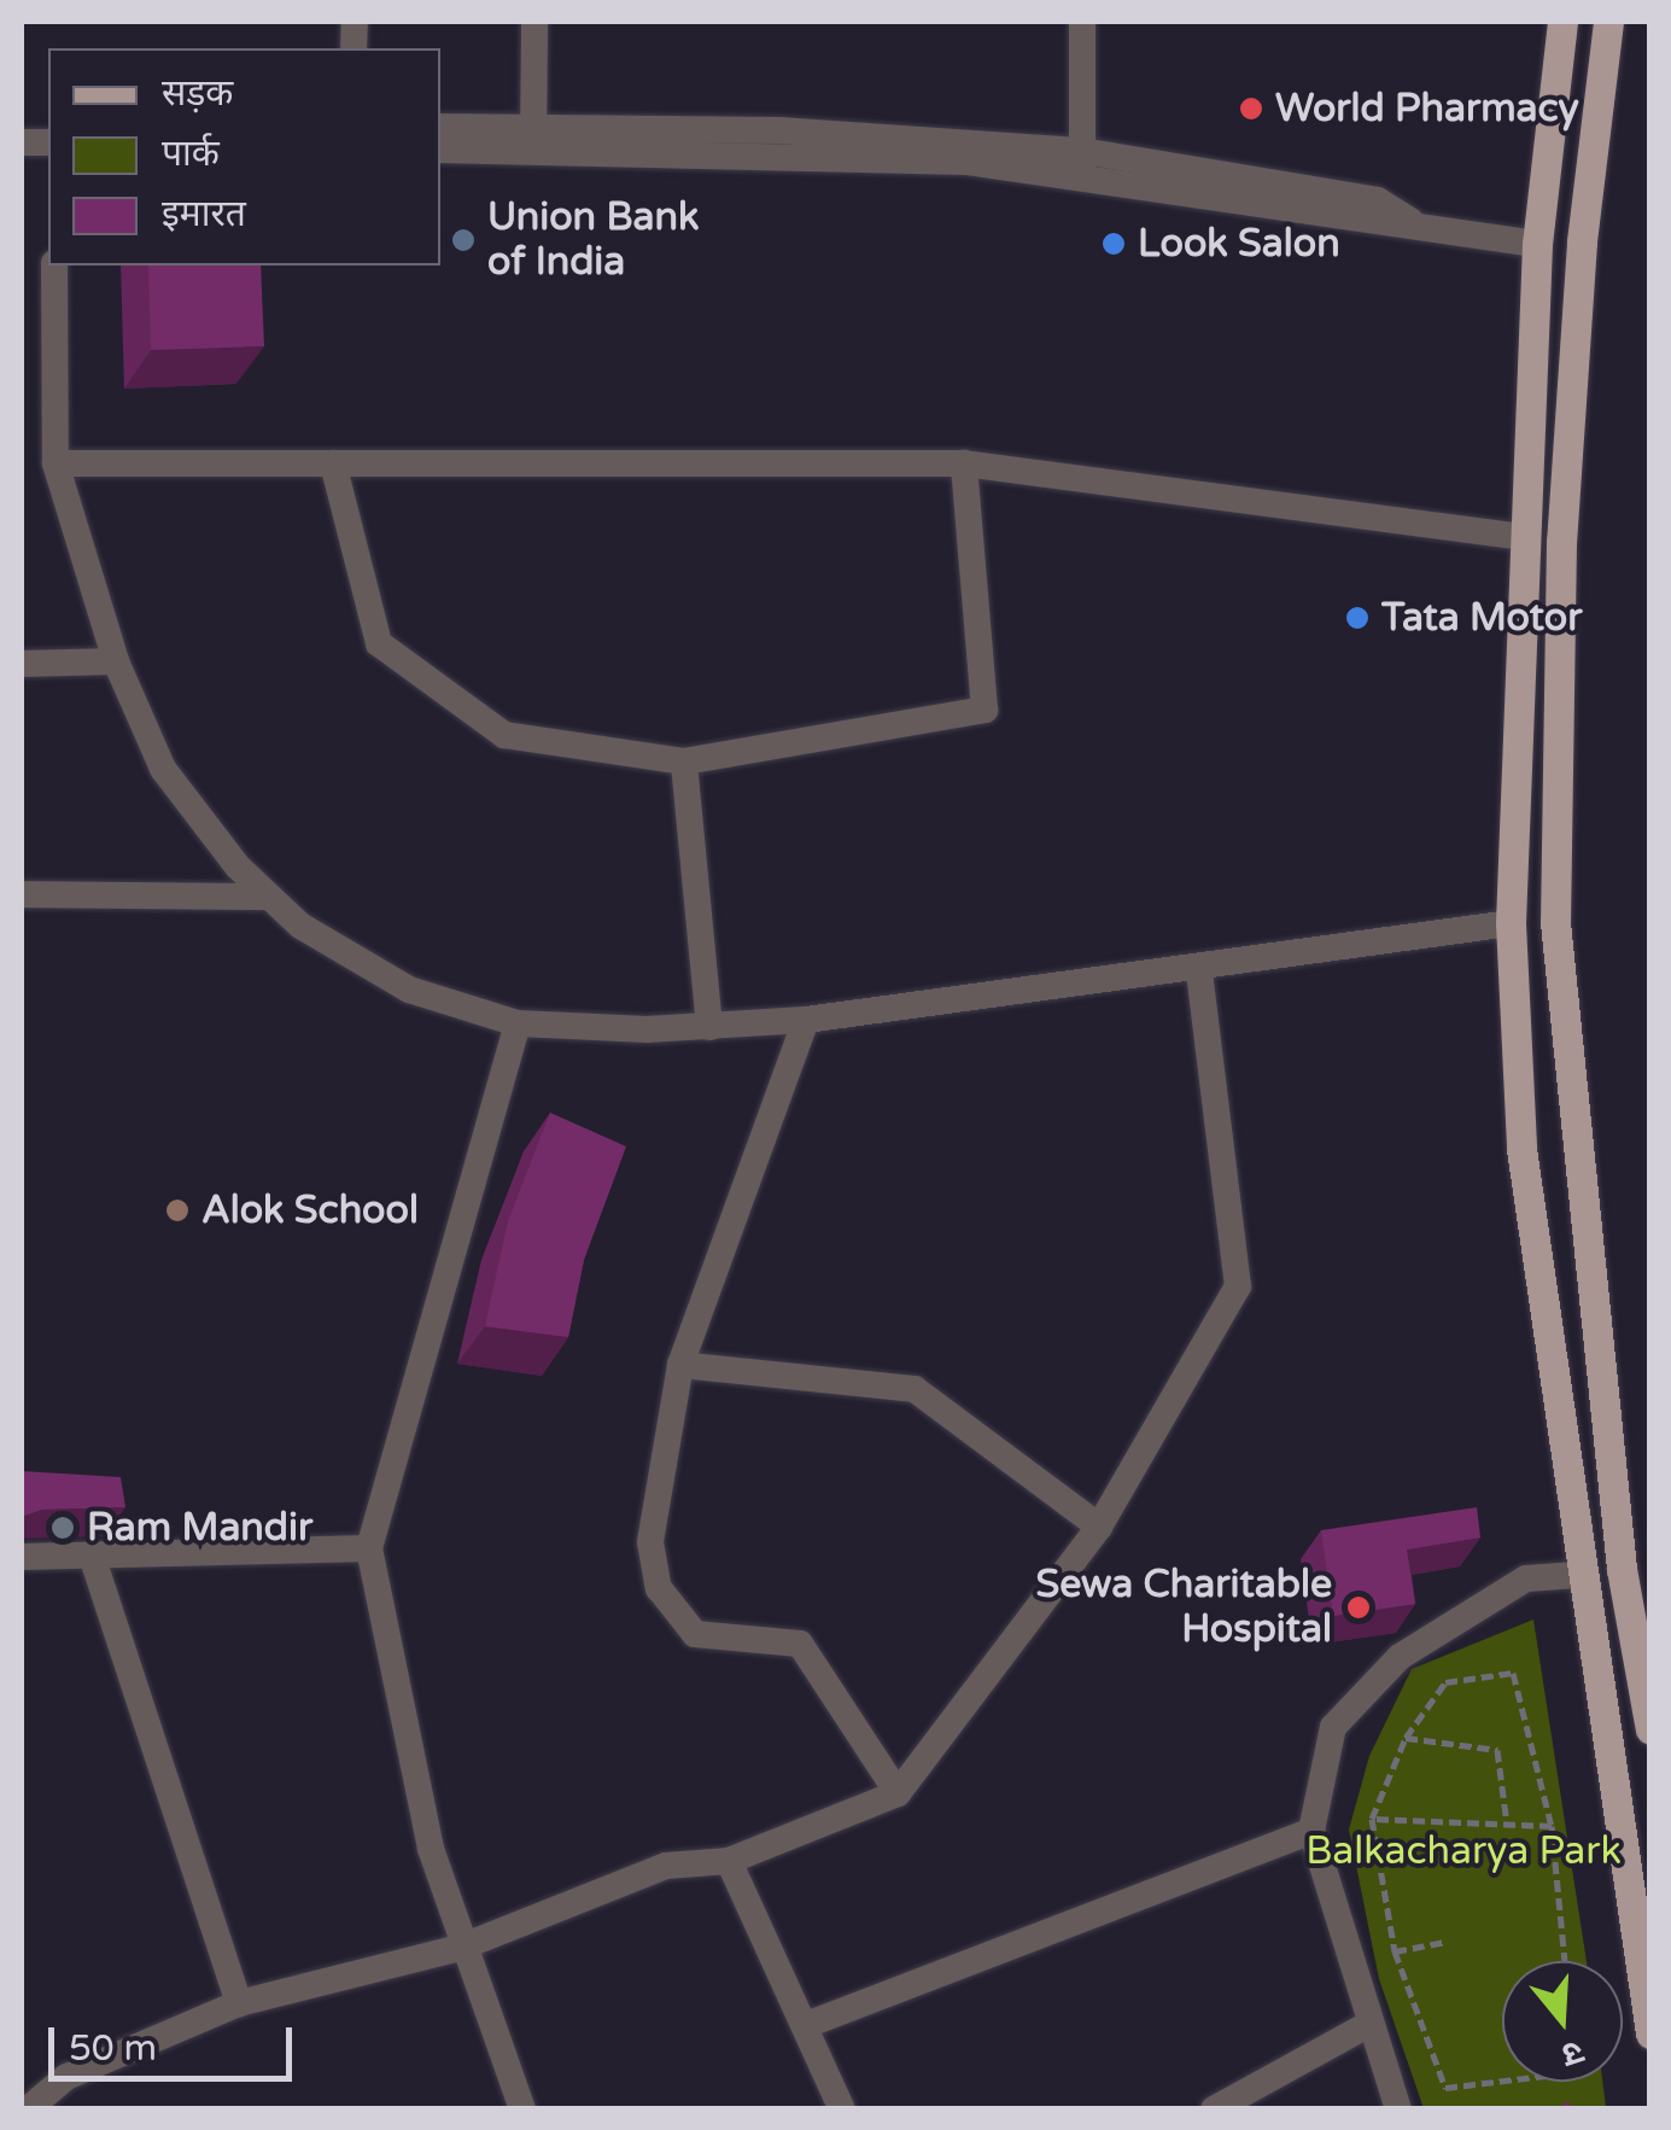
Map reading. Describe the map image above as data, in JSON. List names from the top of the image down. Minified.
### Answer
{"parks":["Balkacharya Park"],"places":["World Pharmacy","Union Bank of India","Look Salon","Tata Motor","Alok School","Ram Mandir","Sewa Charitable Hospital"],"legend":["सड़क","पार्क","इमारत"],"scale_bar":"50 m","north":"bottom"}
